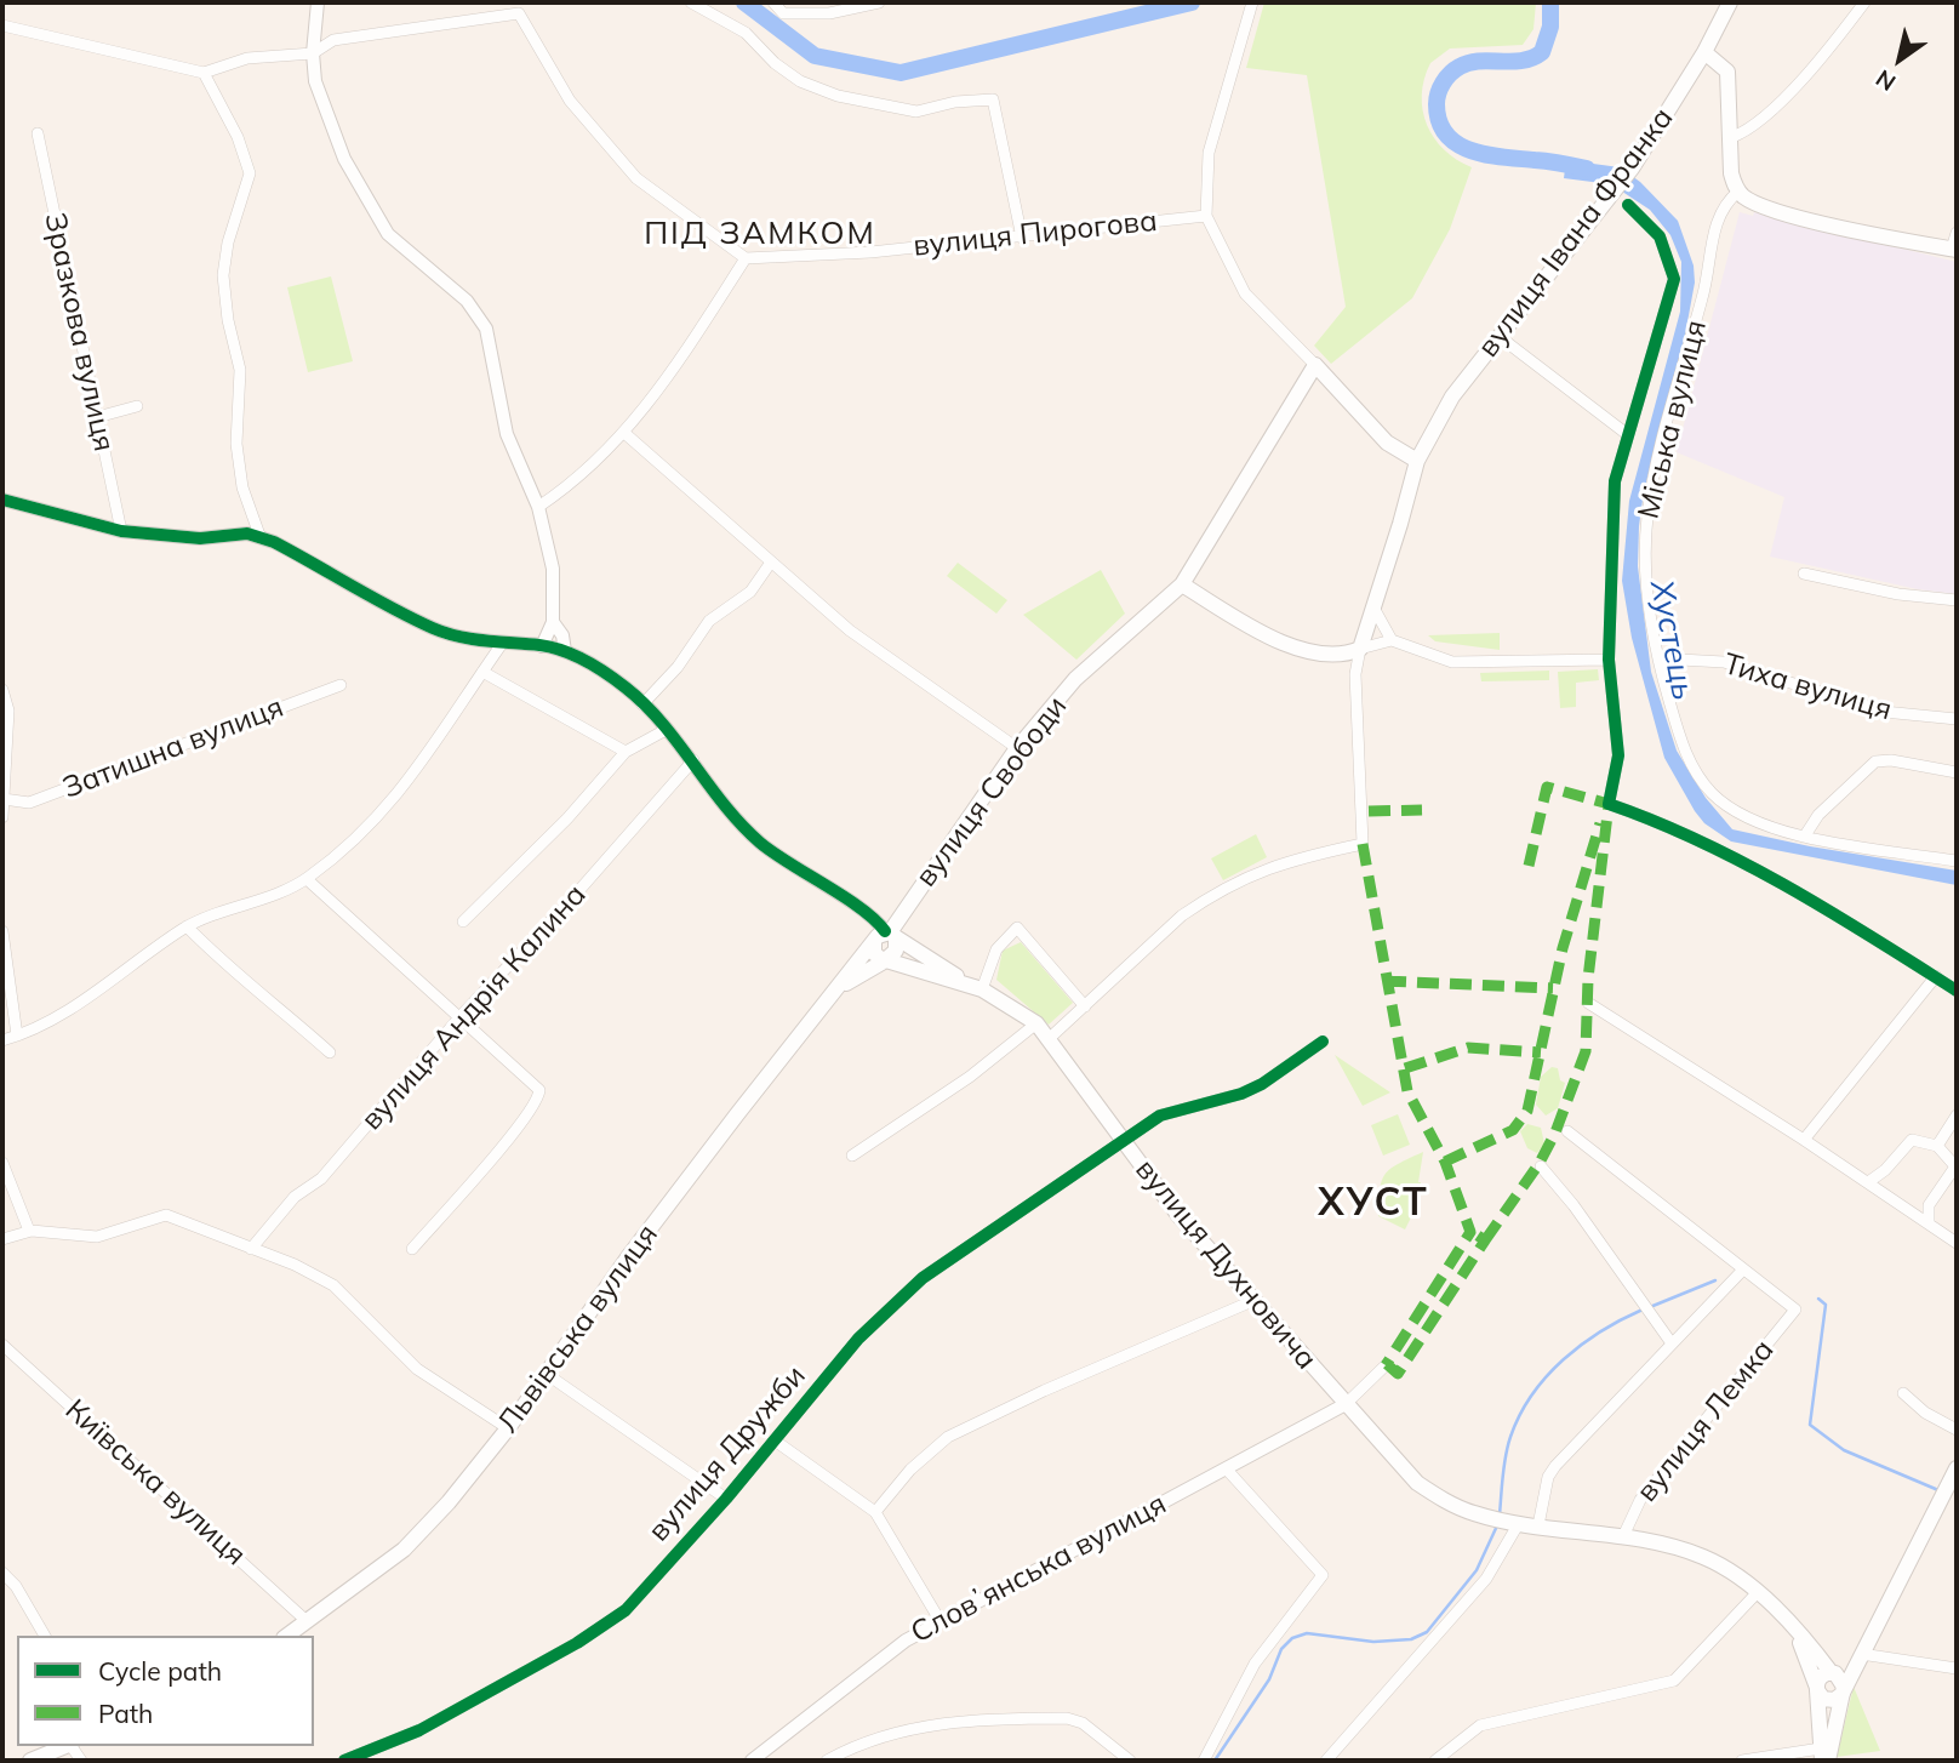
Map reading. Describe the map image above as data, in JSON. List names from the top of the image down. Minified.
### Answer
{"streets":{"main road":["вулиця Івана Франка","вулиця Свободи","вулиця Духновича","Львівська вулиця"],"street":["вулиця Пирогова","Зразкова вулиця","Міська вулиця","Тиха вулиця","Затишна вулиця","вулиця Андрія Калина","вулиця Лемка","вулиця Дружби","Київська вулиця","Словʼянська вулиця"]},"crossings":[["Міська вулиця","Тиха вулиця"],["вулиця Свободи","Львівська вулиця"],["вулиця Духновича","вулиця Лемка"],["вулиця Духновича","вулиця Дружби"],["вулиця Духновича","Словʼянська вулиця"],["Львівська вулиця","Київська вулиця"]],"districts":["ПІД ЗАМКОМ","ХУСТ"],"water":["Хустець"],"legend":["Cycle path","Path"],"north":"bottom left"}
